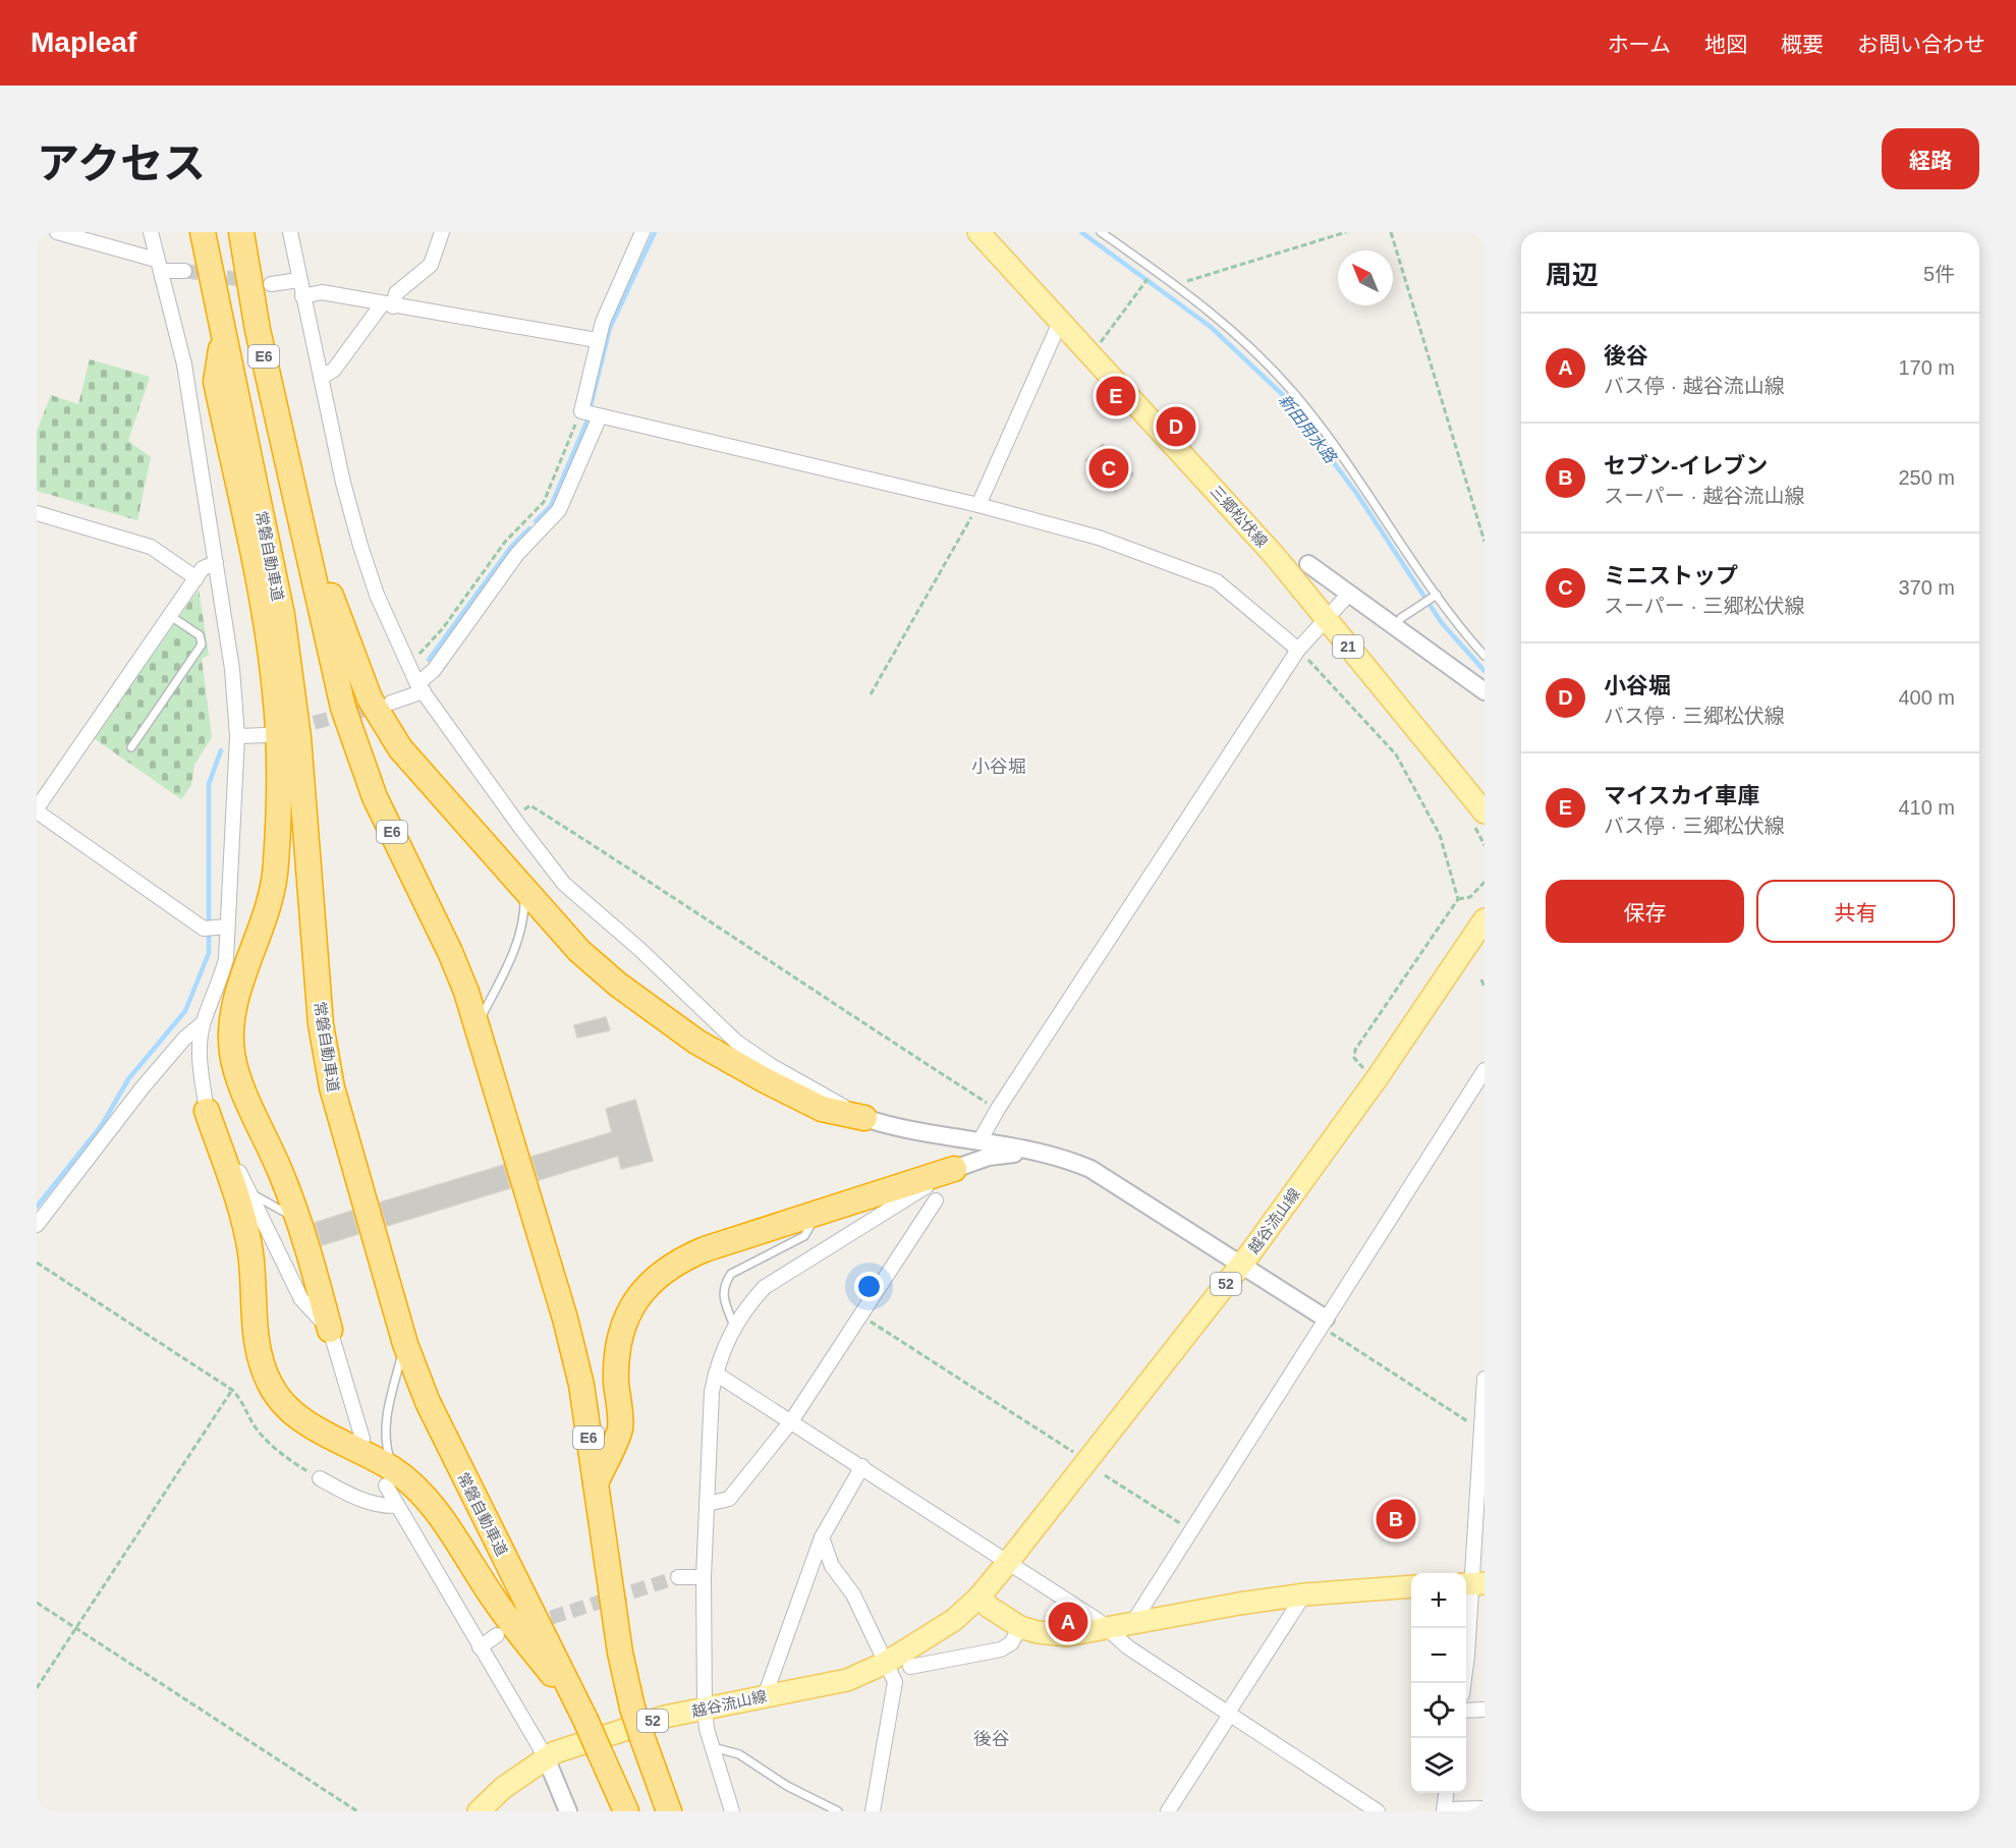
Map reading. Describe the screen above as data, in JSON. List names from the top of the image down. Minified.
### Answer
{"streets":{"highway":["E6","常磐自動車道"],"main road":["三郷松伏線","21","越谷流山線","52"]},"districts":["小谷堀","後谷"],"water":["新田用水路"],"north":"top left","page":{"header":"Mapleaf","nav":["ホーム","地図","概要","お問い合わせ"],"title":"アクセス","buttons":["経路",["保存","共有"]],"heading":["周辺","5件"],"list":[{"mark":"A","name":"後谷","note":"バス停 · 越谷流山線","value":"170 m"},{"mark":"B","name":"セブン-イレブン","note":"スーパー · 越谷流山線","value":"250 m"},{"mark":"C","name":"ミニストップ","note":"スーパー · 三郷松伏線","value":"370 m"},{"mark":"D","name":"小谷堀","note":"バス停 · 三郷松伏線","value":"400 m"},{"mark":"E","name":"マイスカイ車庫","note":"バス停 · 三郷松伏線","value":"410 m"}],"pins":["E","D","C","B","A"],"map_buttons":["+","−"]}}
